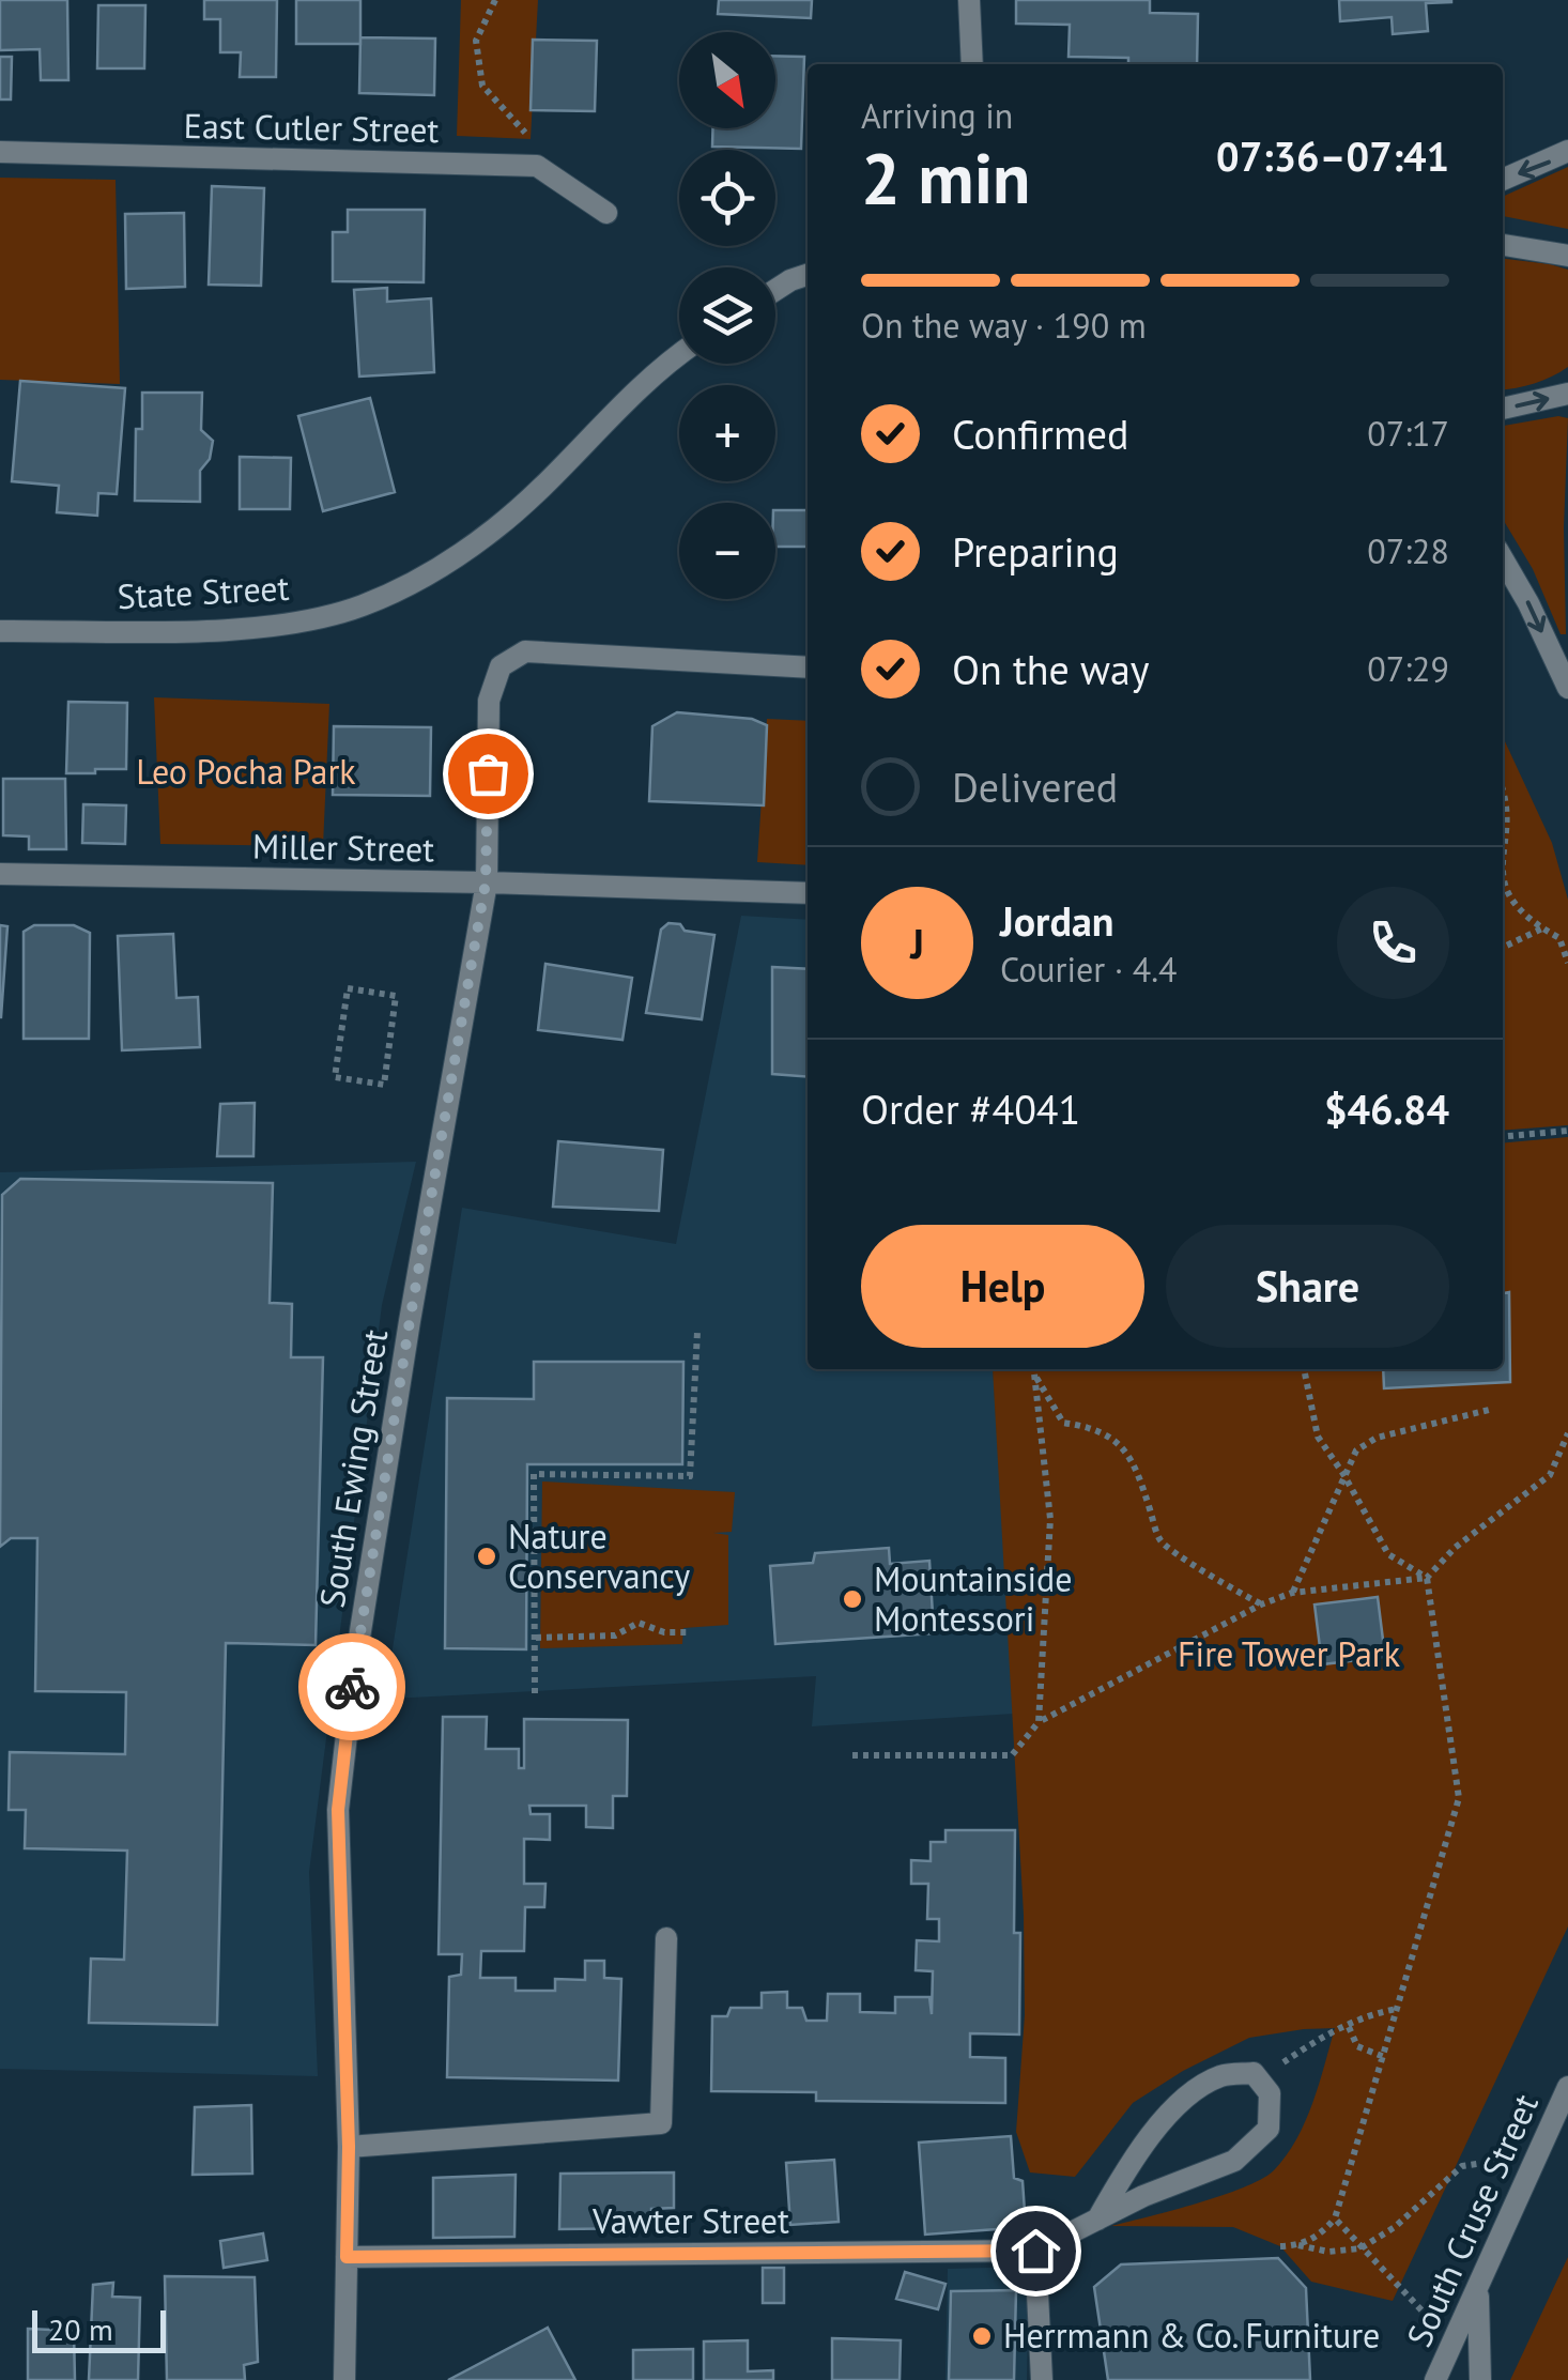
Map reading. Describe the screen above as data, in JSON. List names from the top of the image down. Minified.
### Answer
{"streets":{"street":["East Cutler Street","State Street","Miller Street","South Ewing Street","South Cruse Street","Vawter Street"]},"crossings":[["Miller Street","South Ewing Street"],["South Ewing Street","Vawter Street"]],"parks":["Leo Pocha Park","Fire Tower Park"],"places":["Nature Conservancy","Mountainside Montessori","Herrmann & Co. Furniture"],"scale_bar":"20 m","north":"bottom right","page":{"map_buttons":["+","−"],"heading":["2 min","Arriving in","07:36–07:41"],"panel":["Jordan","Courier · 4.4","Order #4041","$46.84"],"bar":"On the way · 190 m","list":[["Confirmed","07:17"],["Preparing","07:28"],["On the way","07:29"],"Delivered"],"round":"J","buttons":["Help","Share"],"scale":"20 m"}}
